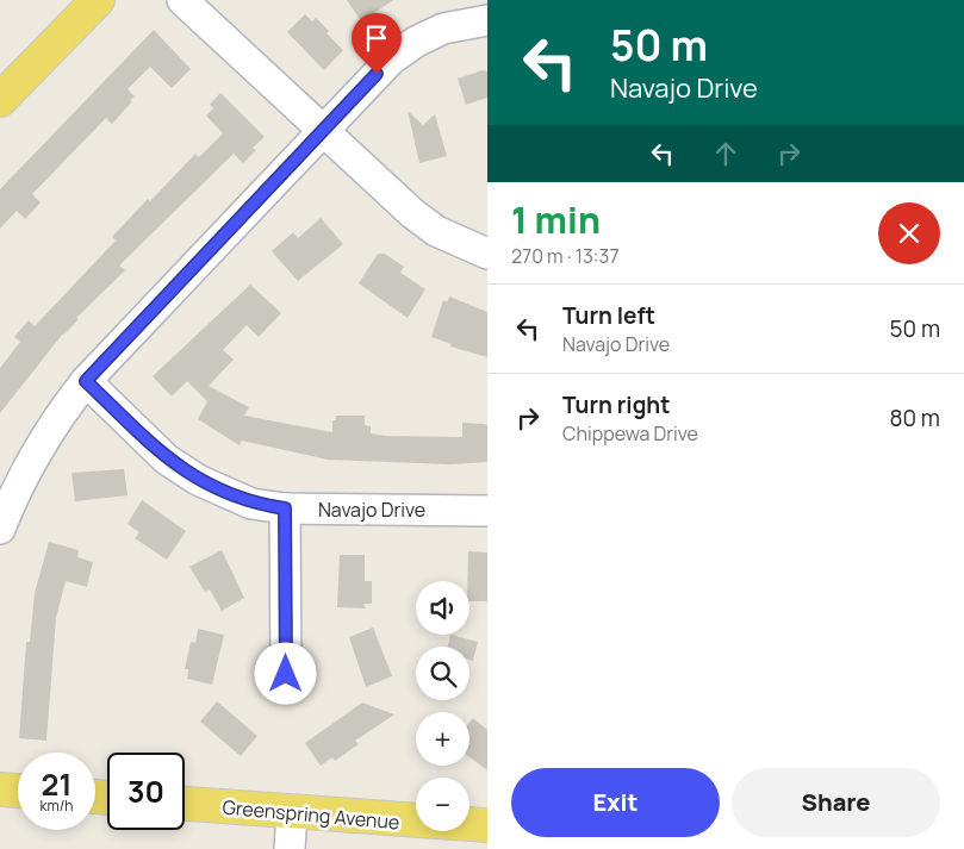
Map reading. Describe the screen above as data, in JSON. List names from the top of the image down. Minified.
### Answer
{"streets":{"main road":["Greenspring Avenue"],"street":["Navajo Drive"]},"page":{"turn":["50 m","Navajo Drive"],"heading":["1 min","270 m · 13:37"],"list":[{"name":"Turn left","note":"Navajo Drive","value":"50 m"},{"name":"Turn right","note":"Chippewa Drive","value":"80 m"}],"map_buttons":["+","−"],"speed":"21 km/h","limit":"30","buttons":["Exit","Share"]}}
